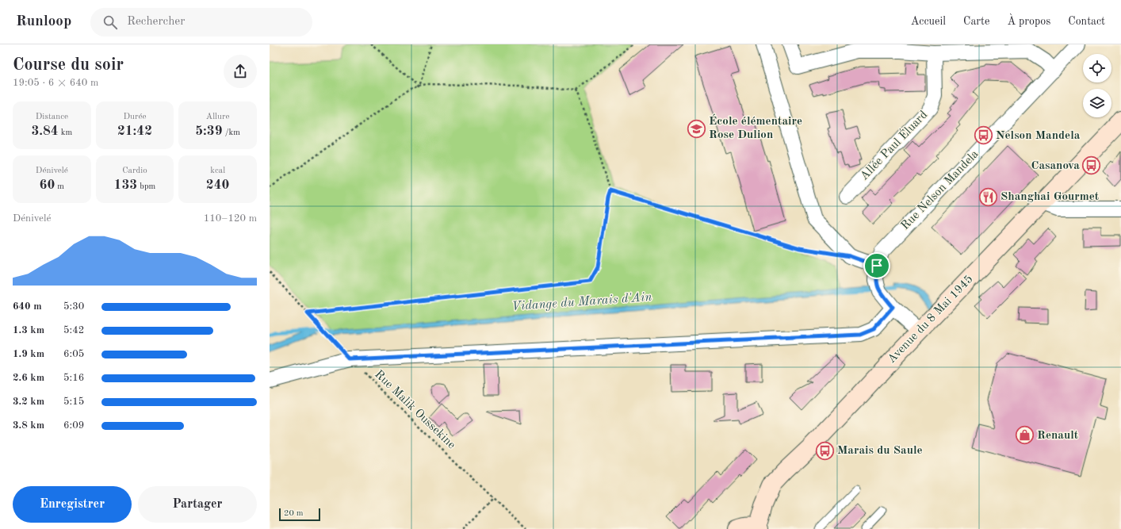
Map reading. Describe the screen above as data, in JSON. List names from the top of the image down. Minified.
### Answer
{"streets":{"main road":["Avenue du 8 Mai 1945"],"street":["Allée Paul Éluard","Rue Nelson Mandela"],"path":["Rue Malik Oussekine"]},"crossings":[["Rue Nelson Mandela","Avenue du 8 Mai 1945"]],"water":["Vidange du Marais d'Ain"],"places":{"school or university":["École élémentaire Rose Dulion"],"bus stop":["Nelson Mandela","Casanova","Marais du Saule"],"restaurant":["Shanghai Gourmet"],"shop":["Renault"]},"scale_bar":"20 m","page":{"header":"Runloop","search":"Rechercher","nav":["Accueil","Carte","À propos","Contact"],"heading":["Course du soir","19:05 · 6 × 640 m"],"stats":[["Distance","3.84 km"],["Durée","21:42"],["Allure","5:39 /km"],["Dénivelé","60 m"],["Cardio","133 bpm"],["kcal","240"]],"chart":["Dénivelé","110–120 m"],"list":[{"name":"640 m","note":"5:30"},{"name":"1.3 km","note":"5:42"},{"name":"1.9 km","note":"6:05"},{"name":"2.6 km","note":"5:16"},{"name":"3.2 km","note":"5:15"},{"name":"3.8 km","note":"6:09"}],"buttons":["Enregistrer","Partager"],"scale":"20 m"}}
